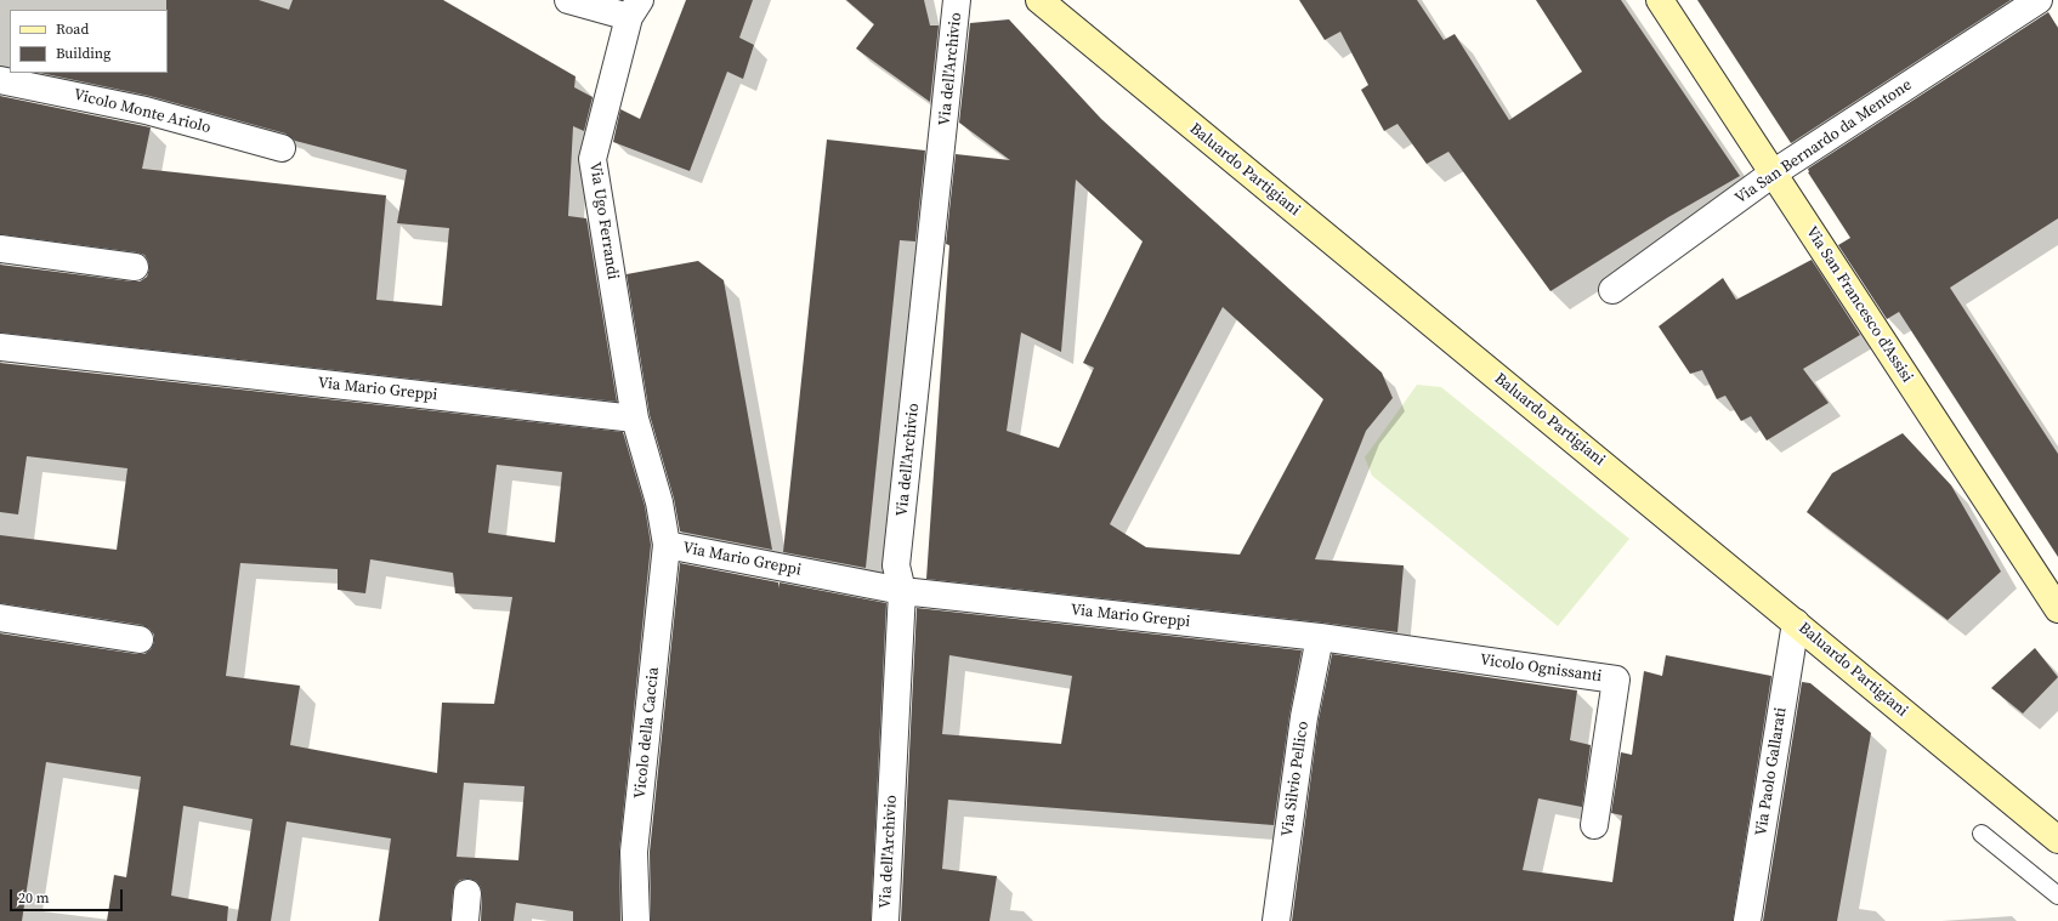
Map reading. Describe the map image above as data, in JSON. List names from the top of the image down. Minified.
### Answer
{"streets":{"street":["Via dell'Archivio","Vicolo Monte Ariolo","Via San Bernardo da Mentone","Baluardo Partigiani","Via Ugo Ferrandi","Via San Francesco d'Assisi","Via Mario Greppi","Vicolo Ognissanti","Vicolo della Caccia","Via Paolo Gallarati","Via Silvio Pellico"]},"crossings":[["Via dell'Archivio","Via Mario Greppi"],["Via San Bernardo da Mentone","Via San Francesco d'Assisi"],["Baluardo Partigiani","Via Paolo Gallarati"],["Via Ugo Ferrandi","Via Mario Greppi"],["Via Mario Greppi","Vicolo Ognissanti"],["Via Mario Greppi","Vicolo della Caccia"],["Via Mario Greppi","Via Silvio Pellico"],["Vicolo Ognissanti","Via Silvio Pellico"]],"legend":["Road","Building"],"scale_bar":"20 m"}
